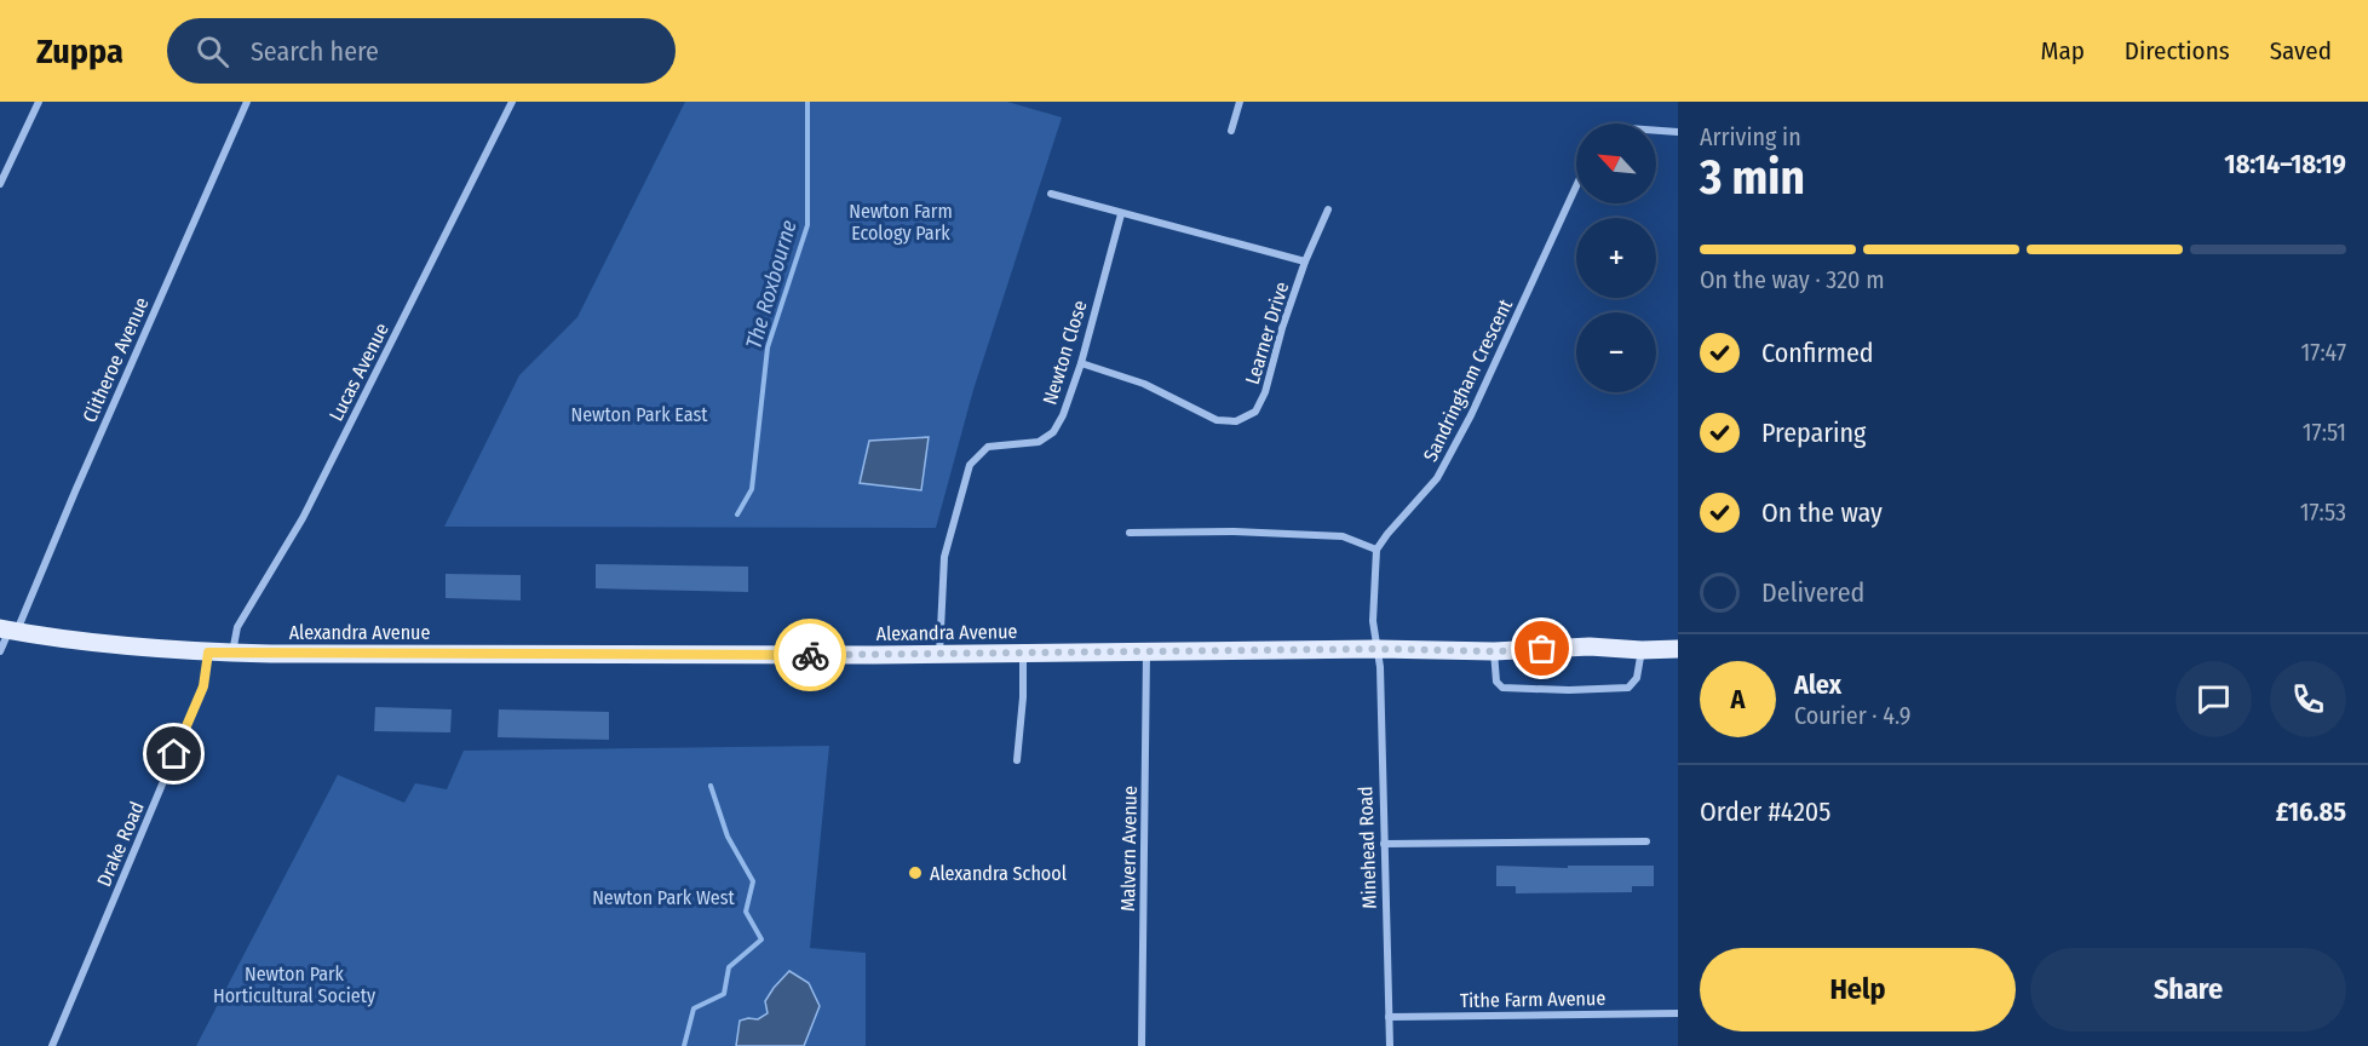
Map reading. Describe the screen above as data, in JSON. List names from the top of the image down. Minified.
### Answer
{"streets":{"main road":["Alexandra Avenue"],"street":["Learner Drive","Newton Close","Clitheroe Avenue","Lucas Avenue","Sandringham Crescent","Drake Road","Minehead Road","Malvern Avenue","Tithe Farm Avenue"]},"crossings":[["Learner Drive","Newton Close"],["Newton Close","Alexandra Avenue"],["Clitheroe Avenue","Alexandra Avenue"],["Lucas Avenue","Alexandra Avenue"],["Alexandra Avenue","Drake Road"],["Alexandra Avenue","Minehead Road"],["Alexandra Avenue","Malvern Avenue"],["Minehead Road","Tithe Farm Avenue"]],"water":["The Roxbourne"],"parks":["Newton Farm Ecology Park","Newton Park East","Newton Park West","Newton Park Horticultural Society"],"places":["Alexandra School"],"north":"top left","page":{"header":"Zuppa","search":"Search here","nav":["Map","Directions","Saved"],"heading":["3 min","Arriving in","18:14–18:19"],"panel":["Alex","Courier · 4.9","Order #4205","£16.85"],"map_buttons":["+","−"],"bar":"On the way · 320 m","list":[["Confirmed","17:47"],["Preparing","17:51"],["On the way","17:53"],"Delivered"],"round":"A","buttons":["Help","Share"]}}
